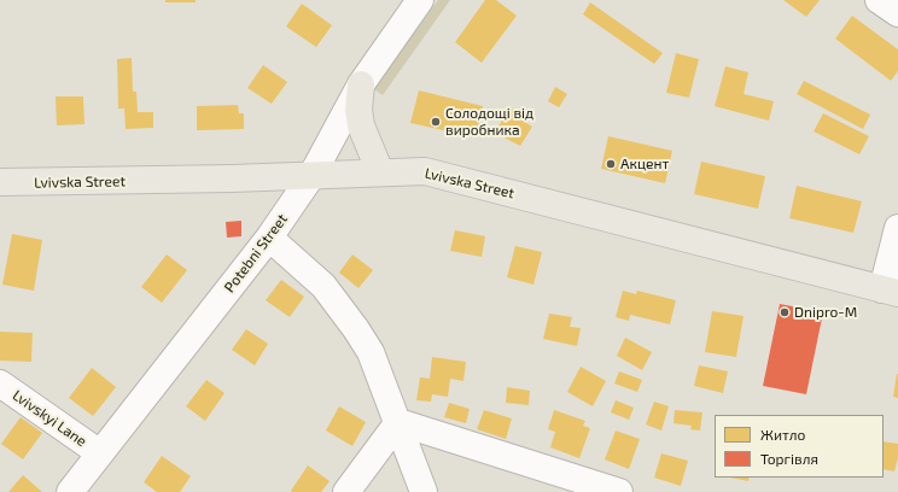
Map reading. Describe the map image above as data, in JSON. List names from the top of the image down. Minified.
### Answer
{"streets":{"main road":["Lvivska Street"],"street":["Potebni Street","Lvivskyi Lane"]},"crossings":[["Lvivska Street","Potebni Street"],["Potebni Street","Lvivskyi Lane"]],"places":["Солодощі від виробника","Акцент","Dnipro-M"],"legend":["Житло","Торгівля"]}
